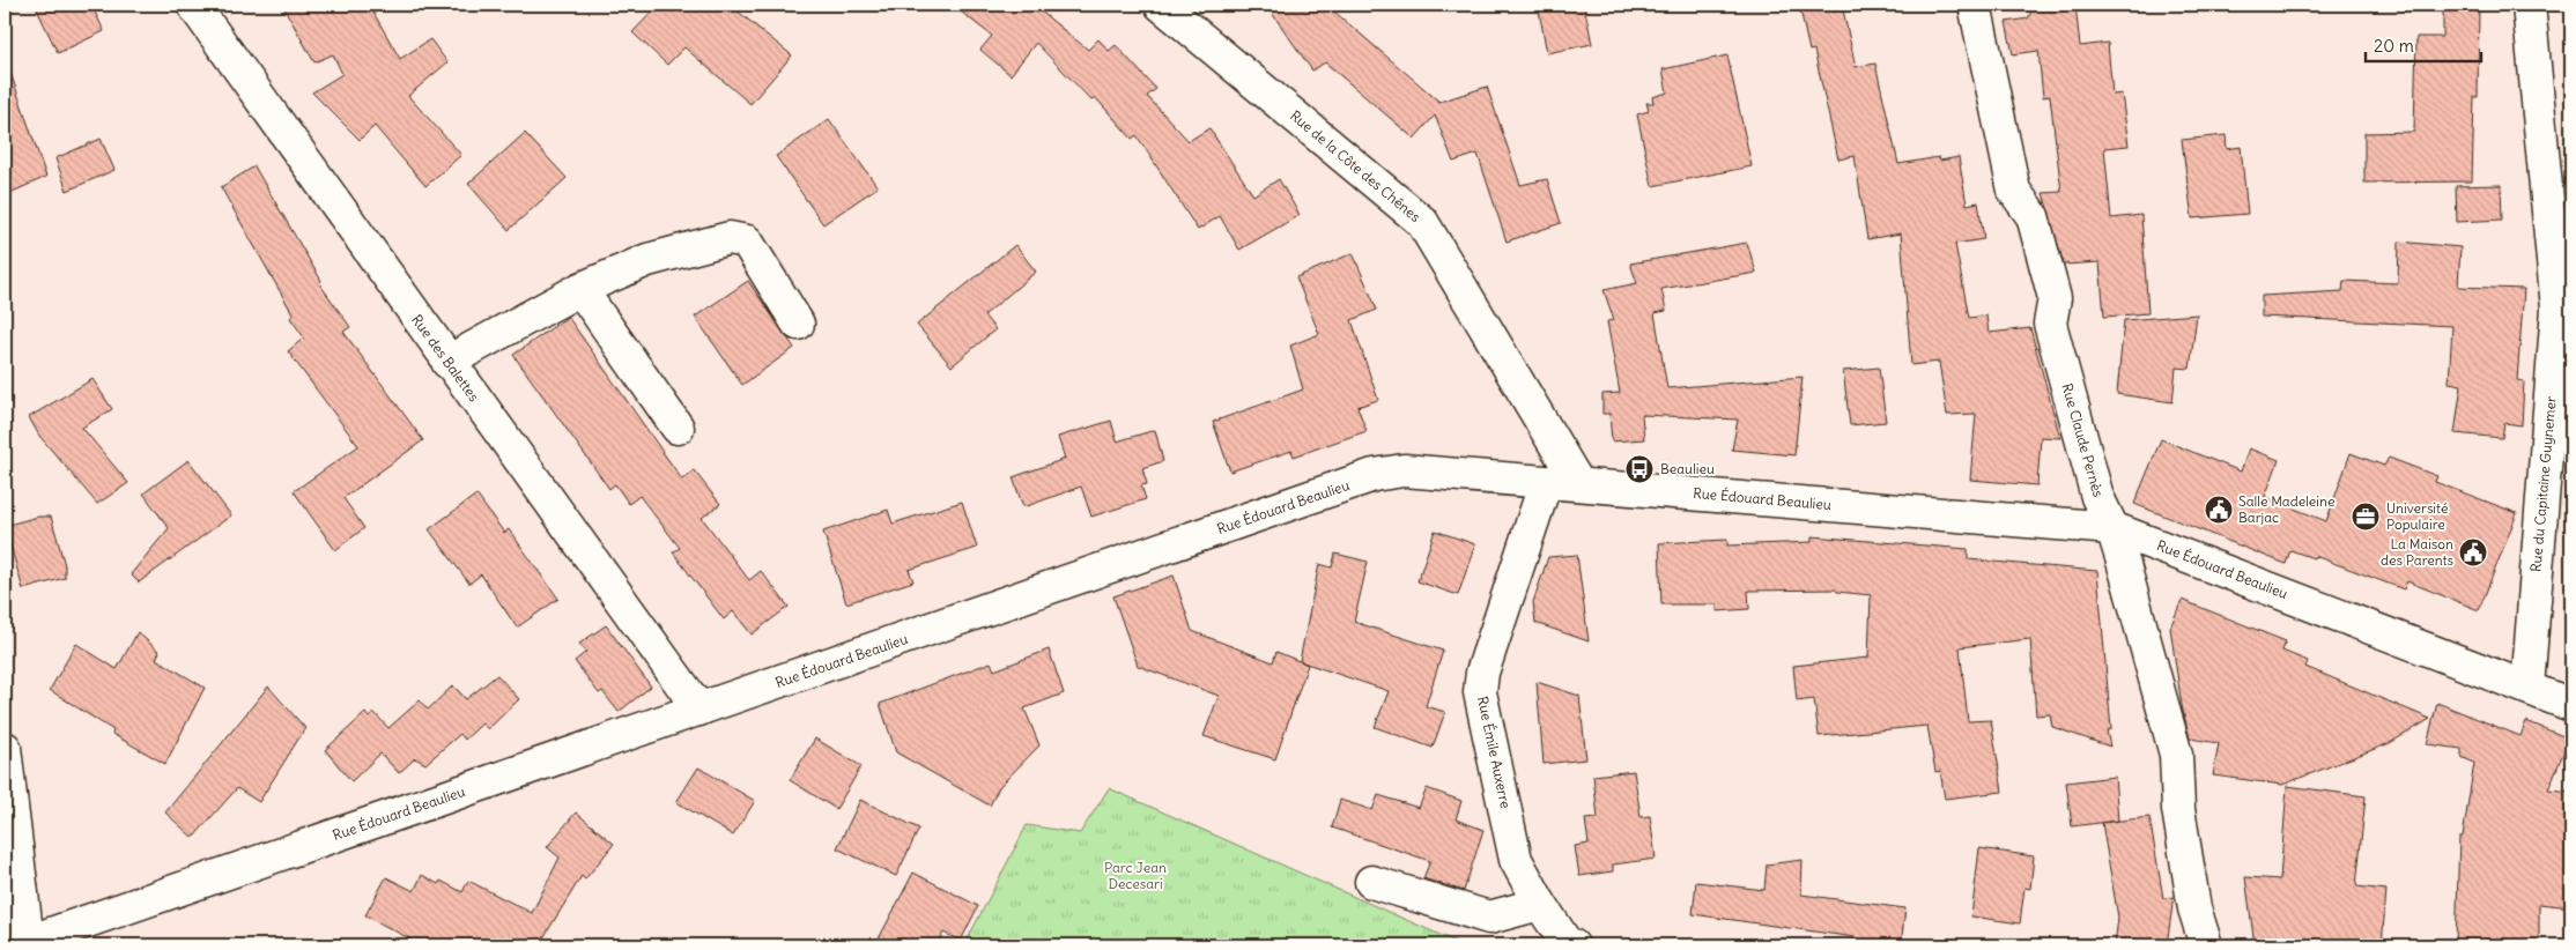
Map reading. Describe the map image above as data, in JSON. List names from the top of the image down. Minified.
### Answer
{"streets":{"street":["Rue de la Côte des Chênes","Rue des Balettes","Rue Claude Pernès","Rue du Capitaine Guynemer","Rue Édouard Beaulieu","Rue Émile Auxerre"]},"crossings":[["Rue de la Côte des Chênes","Rue Édouard Beaulieu"],["Rue des Balettes","Rue Édouard Beaulieu"],["Rue Claude Pernès","Rue Édouard Beaulieu"],["Rue du Capitaine Guynemer","Rue Édouard Beaulieu"],["Rue Édouard Beaulieu","Rue Émile Auxerre"]],"parks":["Parc Jean Decesari"],"places":{"bus stop":["Beaulieu"],"public building":["Salle Madeleine Barjac","La Maison des Parents"],"office":["Université Populaire"]},"scale_bar":"20 m"}
